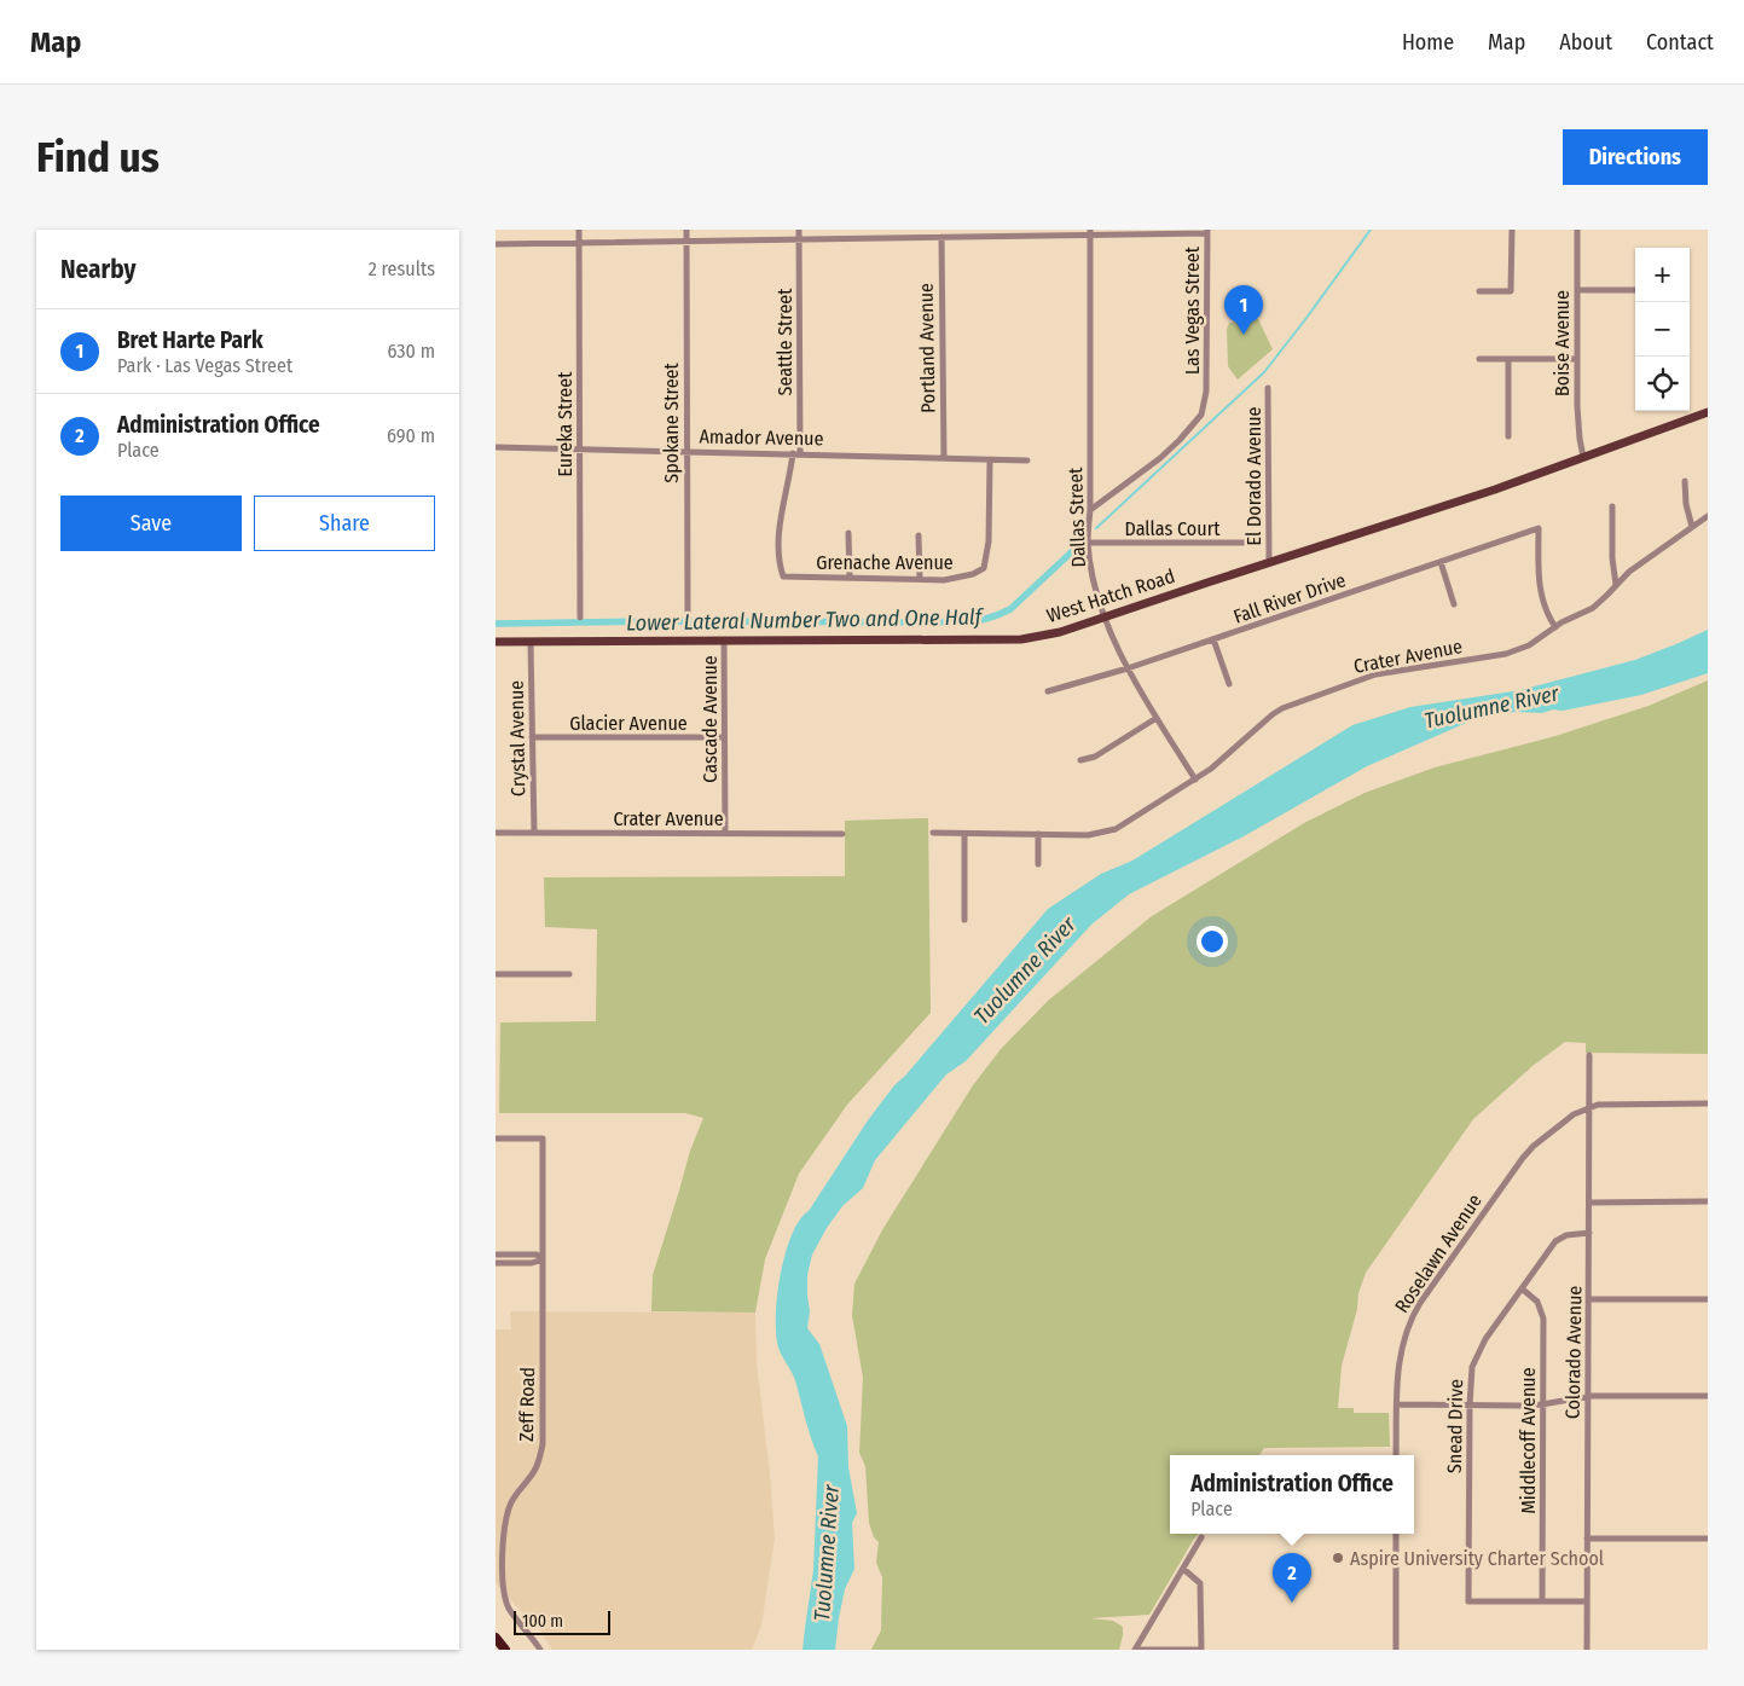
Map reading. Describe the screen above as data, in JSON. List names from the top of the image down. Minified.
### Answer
{"streets":{"main road":["West Hatch Road"],"street":["Las Vegas Street","Seattle Street","Boise Avenue","Portland Avenue","Spokane Street","Eureka Street","Amador Avenue","El Dorado Avenue","Dallas Street","Dallas Court","Grenache Avenue","Fall River Drive","Crater Avenue","Cascade Avenue","Glacier Avenue","Crystal Avenue","Roselawn Avenue","Colorado Avenue","Zeff Road","Snead Drive","Middlecoff Avenue"]},"crossings":[["Las Vegas Street","Dallas Street"],["Seattle Street","Amador Avenue"],["Seattle Street","Grenache Avenue"],["Boise Avenue","West Hatch Road"],["Portland Avenue","Amador Avenue"],["Spokane Street","Amador Avenue"],["Eureka Street","Amador Avenue"],["Amador Avenue","Grenache Avenue"],["El Dorado Avenue","West Hatch Road"],["Dallas Street","Dallas Court"],["Dallas Street","West Hatch Road"],["Dallas Street","Fall River Drive"],["Dallas Street","Crater Avenue"],["West Hatch Road","Cascade Avenue"],["West Hatch Road","Crystal Avenue"],["Fall River Drive","Crater Avenue"],["Crater Avenue","Cascade Avenue"],["Crater Avenue","Crystal Avenue"],["Cascade Avenue","Glacier Avenue"],["Glacier Avenue","Crystal Avenue"],["Roselawn Avenue","Colorado Avenue"],["Colorado Avenue","Snead Drive"],["Snead Drive","Middlecoff Avenue"]],"water":["Lower Lateral Number Two and One Half","Tuolumne River"],"places":["Aspire University Charter School"],"scale_bar":"100 m","page":{"header":"Map","nav":["Home","Map","About","Contact"],"buttons":["Directions",["Save","Share"]],"title":"Find us","heading":["Nearby","2 results"],"map_buttons":["+","−"],"pins":["1","2"],"list":[{"mark":"1","name":"Bret Harte Park","note":"Park · Las Vegas Street","value":"630 m"},{"mark":"2","name":"Administration Office","note":"Place","value":"690 m"}],"popup":["Administration Office","Place"],"scale":"100 m"}}
